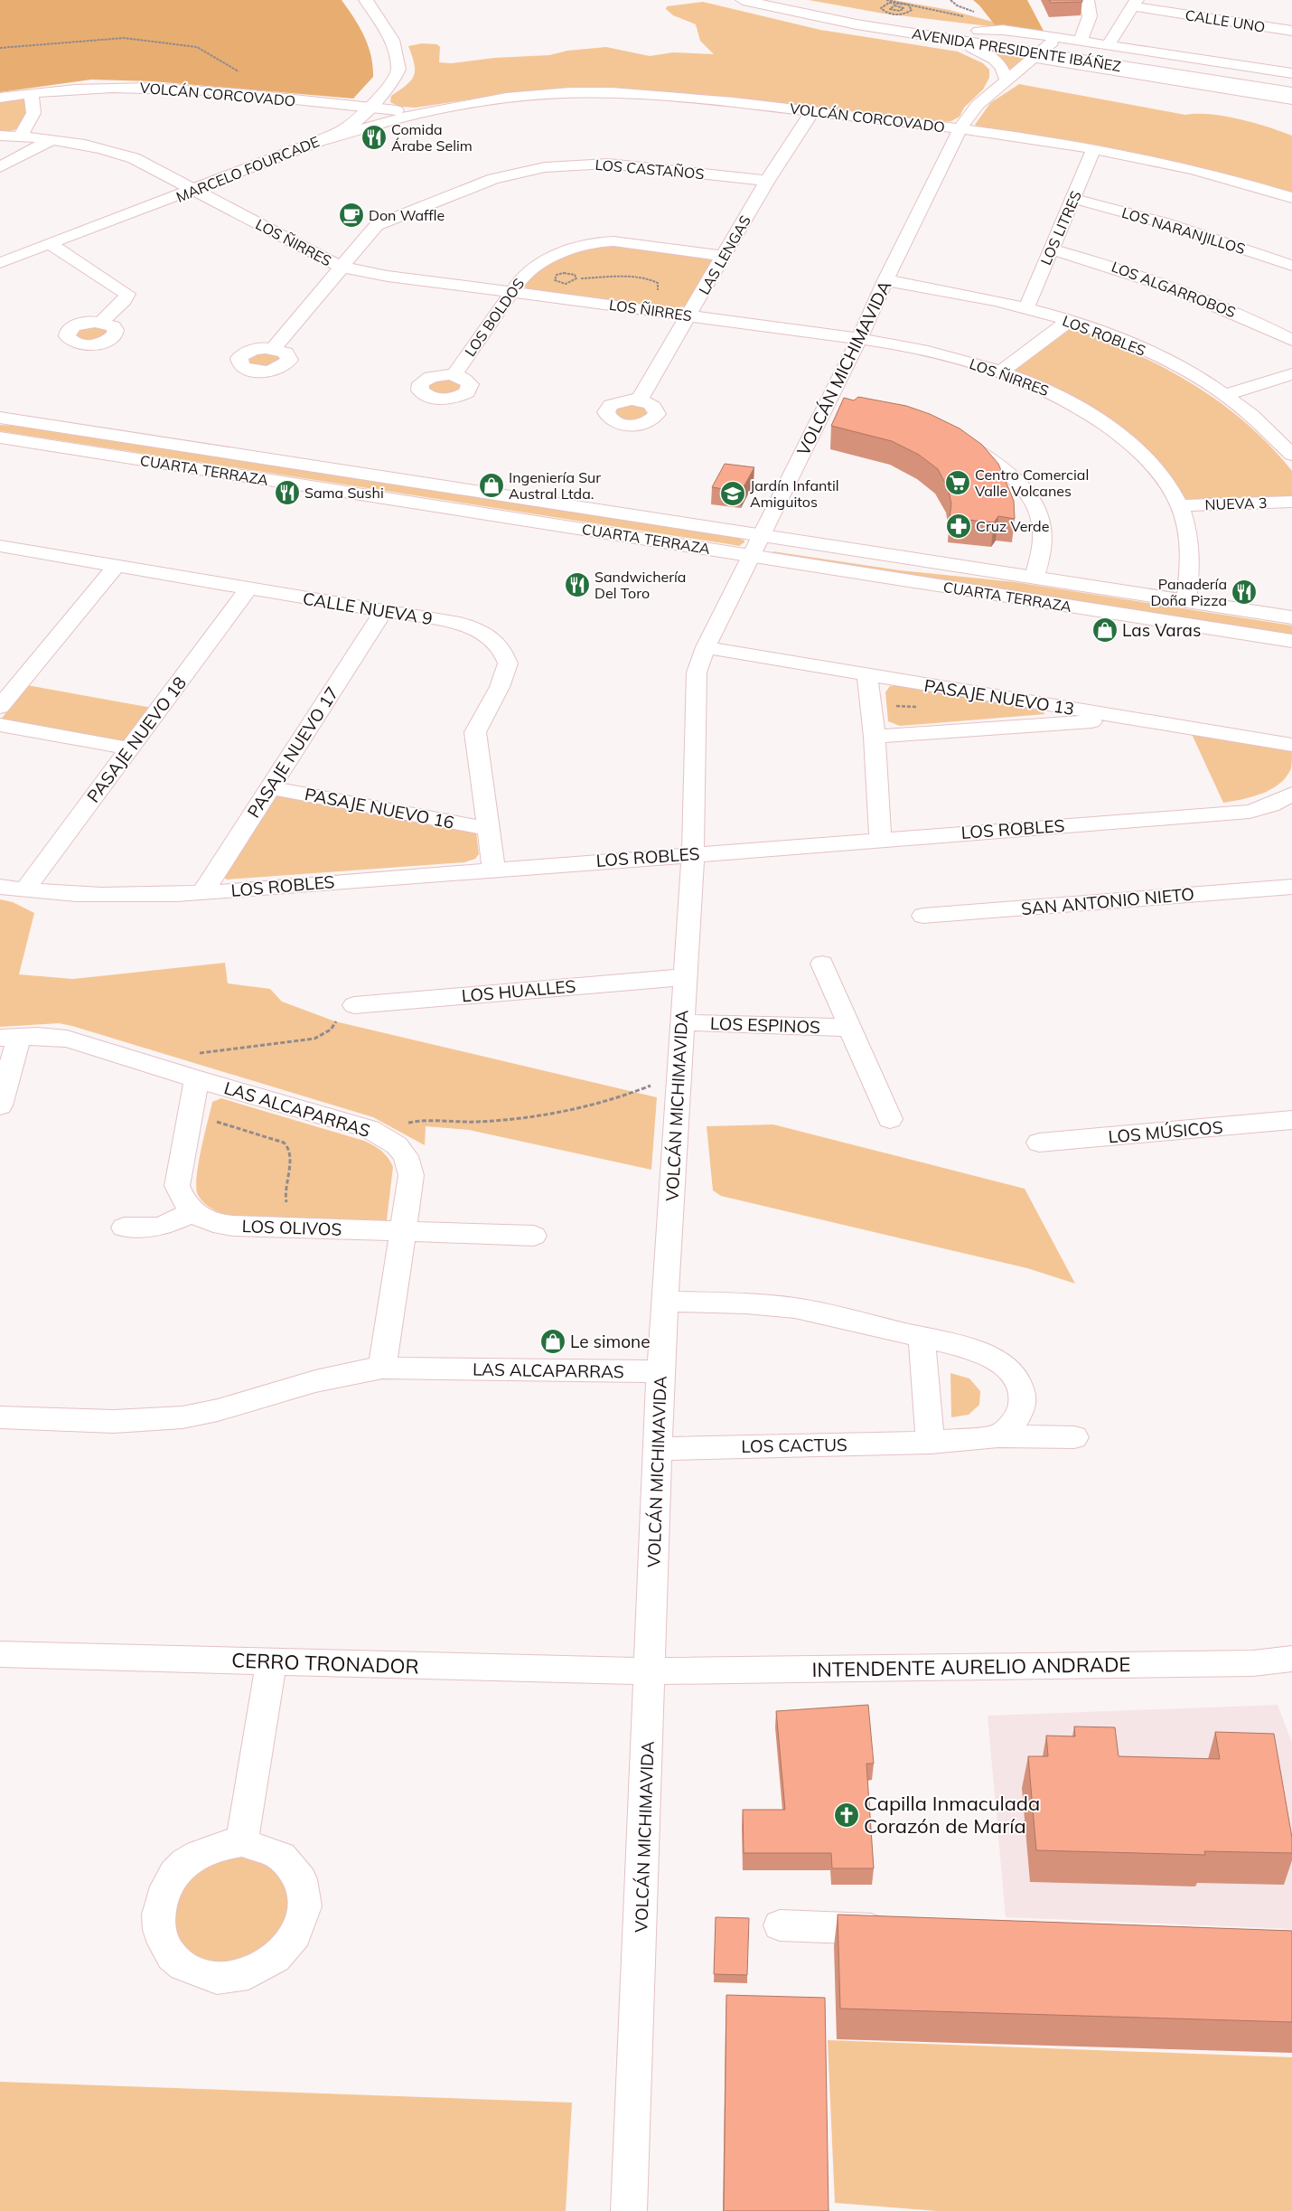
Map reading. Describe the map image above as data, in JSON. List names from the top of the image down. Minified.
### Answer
{"streets":{"street":["CALLE UNO","AVENIDA PRESIDENTE IBÁÑEZ","VOLCÁN CORCOVADO","MARCELO FOURCADE","LOS CASTAÑOS","LOS LITRES","LOS NARANJILLOS","LOS ÑIRRES","LAS LENGAS","LOS ALGARROBOS","LOS BOLDOS","LOS ROBLES","VOLCÁN MICHIMAVIDA","CUARTA TERRAZA","NUEVA 3","CALLE NUEVA 9","PASAJE NUEVO 13","PASAJE NUEVO 18","PASAJE NUEVO 17","PASAJE NUEVO 16","SAN ANTONIO NIETO","LOS HUALLES","LOS ESPINOS","LAS ALCAPARRAS","LOS MÚSICOS","LOS OLIVOS","LOS CACTUS","CERRO TRONADOR","INTENDENTE AURELIO ANDRADE"]},"crossings":[["AVENIDA PRESIDENTE IBÁÑEZ","VOLCÁN MICHIMAVIDA"],["VOLCÁN CORCOVADO","MARCELO FOURCADE"],["VOLCÁN CORCOVADO","LOS LITRES"],["VOLCÁN CORCOVADO","LAS LENGAS"],["VOLCÁN CORCOVADO","VOLCÁN MICHIMAVIDA"],["MARCELO FOURCADE","LOS ÑIRRES"],["LOS CASTAÑOS","LOS ÑIRRES"],["LOS CASTAÑOS","LAS LENGAS"],["LOS LITRES","LOS NARANJILLOS"],["LOS LITRES","LOS ALGARROBOS"],["LOS LITRES","LOS ROBLES"],["LOS ÑIRRES","LAS LENGAS"],["LOS ÑIRRES","LOS BOLDOS"],["LOS ÑIRRES","VOLCÁN MICHIMAVIDA"],["LOS ÑIRRES","CUARTA TERRAZA"],["LOS ÑIRRES","NUEVA 3"],["LAS LENGAS","LOS BOLDOS"],["LOS ROBLES","VOLCÁN MICHIMAVIDA"],["LOS ROBLES","CALLE NUEVA 9"],["LOS ROBLES","PASAJE NUEVO 18"],["LOS ROBLES","PASAJE NUEVO 17"],["VOLCÁN MICHIMAVIDA","CUARTA TERRAZA"],["VOLCÁN MICHIMAVIDA","PASAJE NUEVO 13"],["VOLCÁN MICHIMAVIDA","LOS HUALLES"],["VOLCÁN MICHIMAVIDA","LOS ESPINOS"],["VOLCÁN MICHIMAVIDA","LAS ALCAPARRAS"],["VOLCÁN MICHIMAVIDA","LOS CACTUS"],["VOLCÁN MICHIMAVIDA","CERRO TRONADOR"],["VOLCÁN MICHIMAVIDA","INTENDENTE AURELIO ANDRADE"],["CALLE NUEVA 9","PASAJE NUEVO 18"],["CALLE NUEVA 9","PASAJE NUEVO 17"],["CALLE NUEVA 9","PASAJE NUEVO 16"],["PASAJE NUEVO 17","PASAJE NUEVO 16"],["LAS ALCAPARRAS","LOS OLIVOS"],["CERRO TRONADOR","INTENDENTE AURELIO ANDRADE"]],"places":{"restaurant":["Comida Árabe Selim","Sama Sushi","Sandwichería Del Toro","Panadería Doña Pizza"],"cafe":["Don Waffle"],"supermarket":["Centro Comercial Valle Volcanes"],"shop":["Ingeniería Sur Austral Ltda.","Las Varas","Le simone"],"school or university":["Jardín Infantil Amiguitos"],"pharmacy":["Cruz Verde"],"church":["Capilla Inmaculada Corazón de María"]}}
